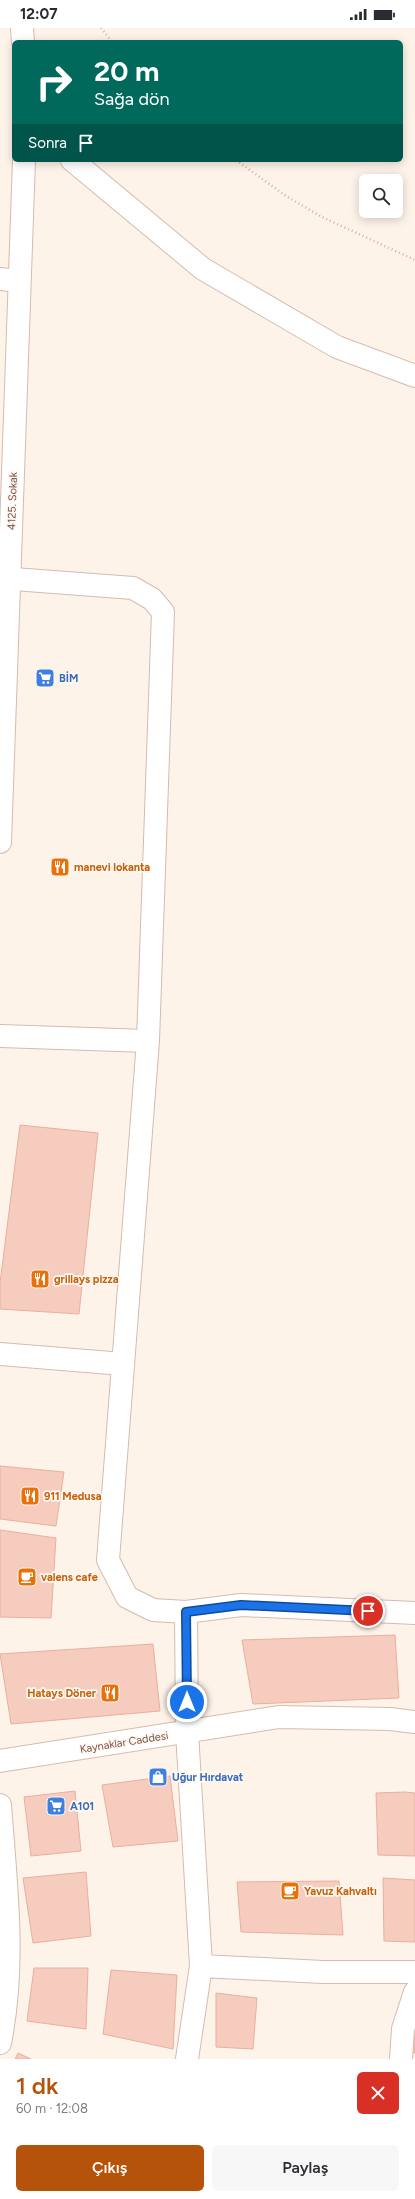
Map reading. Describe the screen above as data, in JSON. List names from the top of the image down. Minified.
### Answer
{"streets":{"street":["4125. Sokak","Kaynaklar Caddesi"]},"places":{"supermarket":["BİM","A101"],"restaurant":["manevi lokanta","grillays pizza","911 Medusa","Hatays Döner"],"cafe":["valens cafe","Yavuz Kahvaltı"],"shop":["Uğur Hırdavat"]},"page":{"status":"12:07","turn":["20 m","Sağa dön"],"then":"Sonra","heading":["1 dk","60 m · 12:08"],"buttons":["Çıkış","Paylaş"]}}
